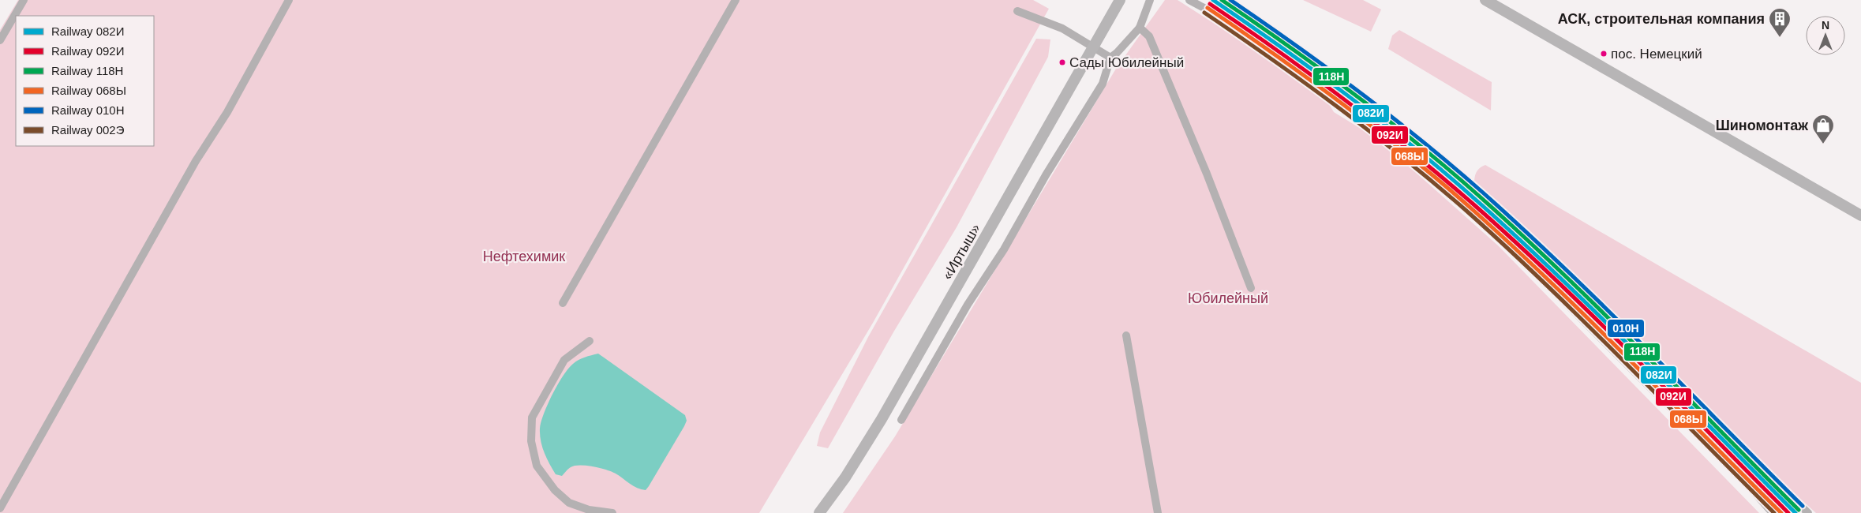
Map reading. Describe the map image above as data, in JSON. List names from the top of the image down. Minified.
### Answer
{"streets":{"main road":["«Иртыш»"]},"parks":["Нефтехимик","Юбилейный"],"places":{"building":["АСК, строительная компания"],"other":["пос. Немецкий","Сады Юбилейный"],"shop":["Шиномонтаж"]},"lines":["rail line 082И","rail line 118Н","rail line 010Н","rail line 092И","rail line 068Ы","rail line 002Э"],"legend":["Railway 082И","Railway 092И","Railway 118Н","Railway 068Ы","Railway 010Н","Railway 002Э"],"north":"top"}
